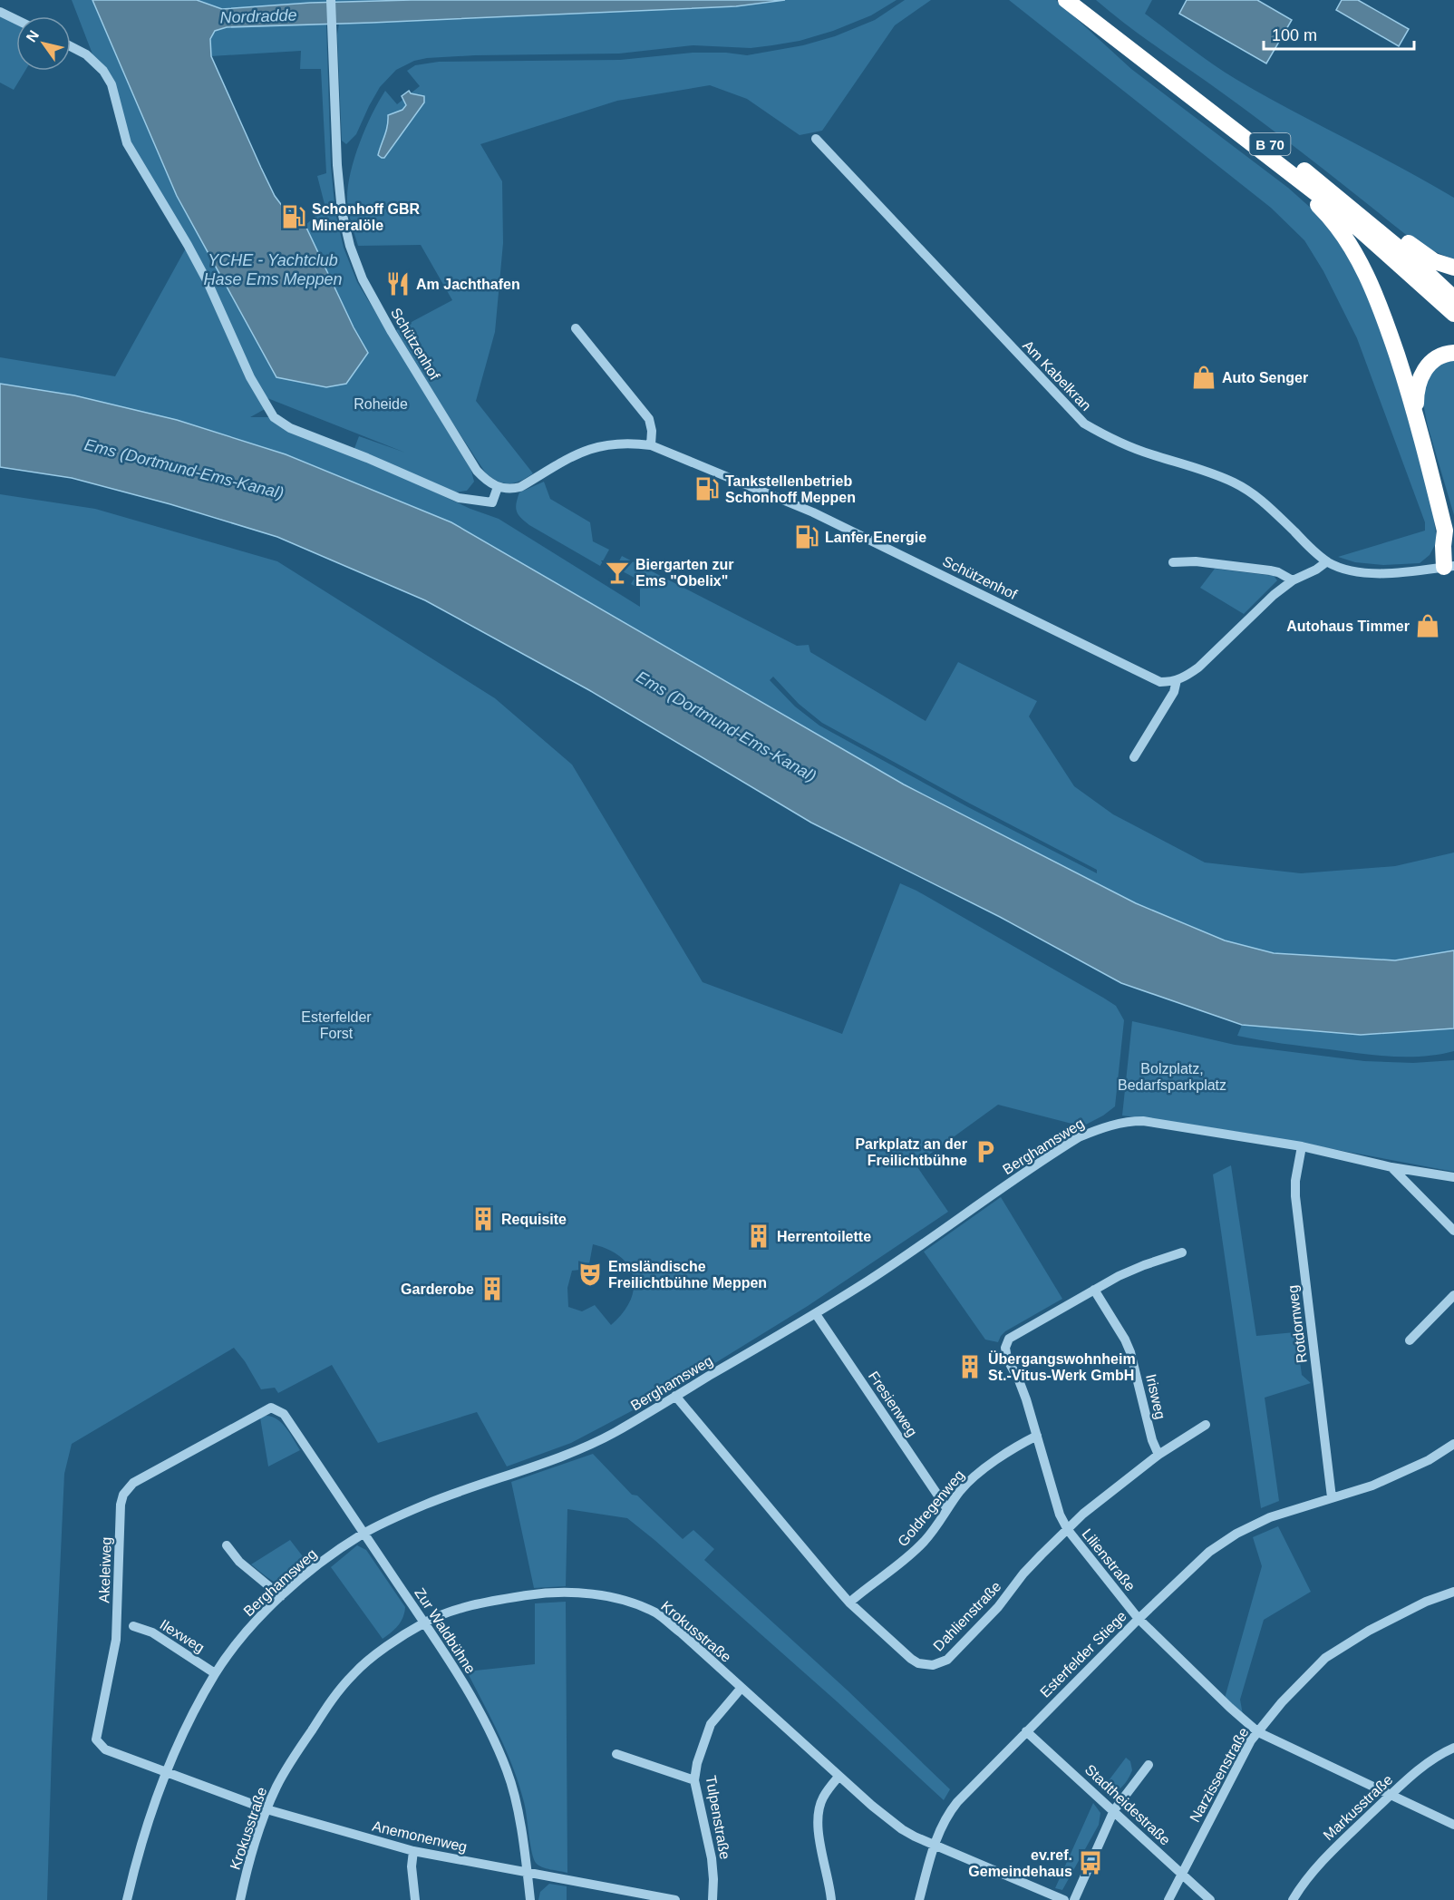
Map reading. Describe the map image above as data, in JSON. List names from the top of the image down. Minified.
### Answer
{"streets":{"highway":["B 70"],"street":["Schützenhof","Am Kabelkran","Berghamsweg","Rotdornweg","Irisweg","Fresienweg","Goldregenweg","Lilienstraße","Akeleiweg","Dahlienstraße","Zur Waldbühne","Krokusstraße","Ilexweg","Esterfelder Stiege","Narzissenstraße","Stadtheidestraße","Markusstraße","Tulpenstraße","Anemonenweg"]},"crossings":[["Berghamsweg","Rotdornweg"],["Berghamsweg","Fresienweg"],["Berghamsweg","Akeleiweg"],["Berghamsweg","Dahlienstraße"],["Berghamsweg","Zur Waldbühne"],["Berghamsweg","Ilexweg"],["Berghamsweg","Anemonenweg"],["Rotdornweg","Esterfelder Stiege"],["Irisweg","Lilienstraße"],["Irisweg","Dahlienstraße"],["Fresienweg","Goldregenweg"],["Goldregenweg","Lilienstraße"],["Goldregenweg","Dahlienstraße"],["Lilienstraße","Dahlienstraße"],["Lilienstraße","Esterfelder Stiege"],["Lilienstraße","Narzissenstraße"],["Lilienstraße","Markusstraße"],["Akeleiweg","Zur Waldbühne"],["Akeleiweg","Anemonenweg"],["Zur Waldbühne","Krokusstraße"],["Zur Waldbühne","Anemonenweg"],["Krokusstraße","Esterfelder Stiege"],["Krokusstraße","Tulpenstraße"],["Krokusstraße","Anemonenweg"],["Esterfelder Stiege","Stadtheidestraße"],["Narzissenstraße","Stadtheidestraße"]],"water":["Nordradde","YCHE - Yachtclub Hase Ems Meppen","Ems (Dortmund-Ems-Kanal)"],"parks":["Roheide","Esterfelder Forst","Bolzplatz, Bedarfsparkplatz"],"places":{"fuel station":["Schonhoff GBR Mineralöle","Tankstellenbetrieb Schonhoff Meppen","Lanfer Energie"],"restaurant":["Am Jachthafen"],"shop":["Auto Senger","Autohaus Timmer"],"bar":["Biergarten zur Ems \"Obelix\""],"parking":["Parkplatz an der Freilichtbühne"],"building":["Requisite","Herrentoilette","Garderobe","Übergangswohnheim St.-Vitus-Werk GmbH"],"theatre":["Emsländische Freilichtbühne Meppen"],"bus stop":["ev.ref. Gemeindehaus"]},"scale_bar":"100 m","north":"top left"}
